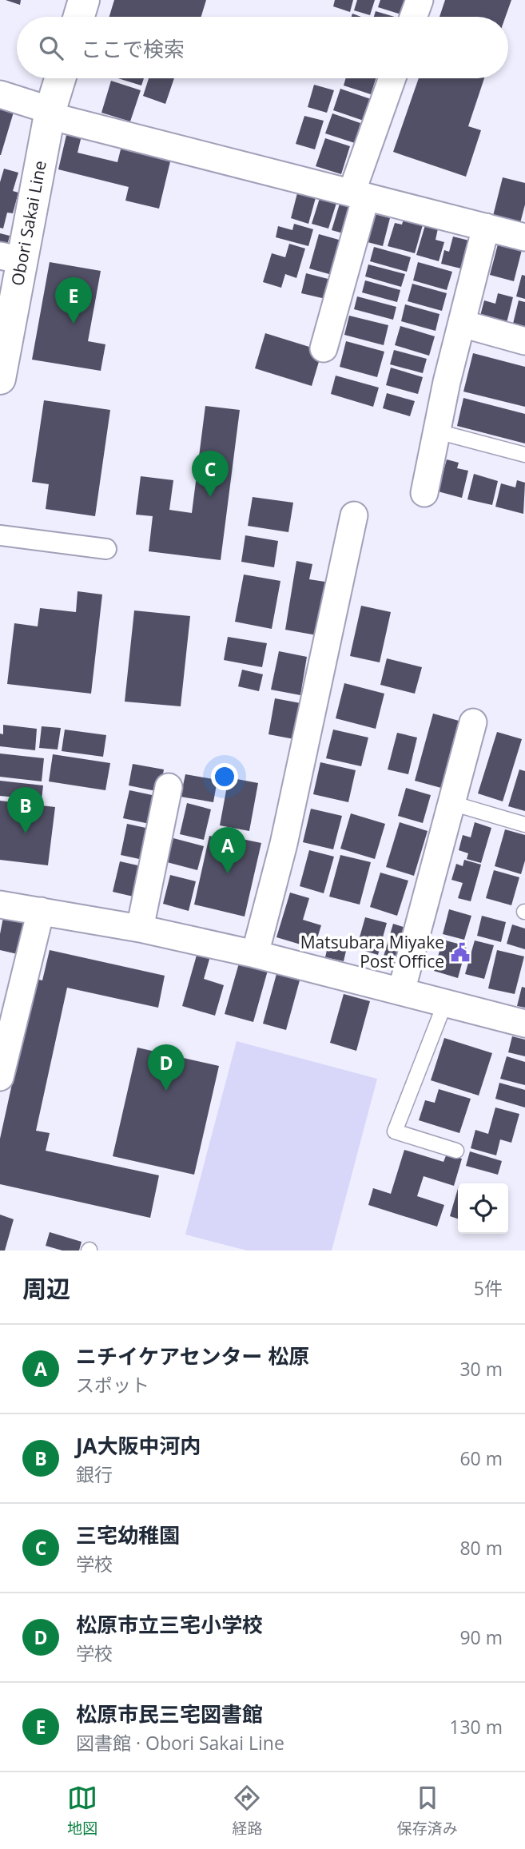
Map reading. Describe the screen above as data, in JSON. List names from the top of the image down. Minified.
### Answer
{"streets":{"main road":["Obori Sakai Line"]},"places":{"public building":["Matsubara Miyake Post Office"]},"page":{"search":"ここで検索","pins":["E","C","B","A","D"],"heading":["周辺","5件"],"list":[{"mark":"A","name":"ニチイケアセンター 松原","note":"スポット","value":"30 m"},{"mark":"B","name":"JA大阪中河内","note":"銀行","value":"60 m"},{"mark":"C","name":"三宅幼稚園","note":"学校","value":"80 m"},{"mark":"D","name":"松原市立三宅小学校","note":"学校","value":"90 m"},{"mark":"E","name":"松原市民三宅図書館","note":"図書館 · Obori Sakai Line","value":"130 m"}],"nav":["地図","経路","保存済み"]}}
